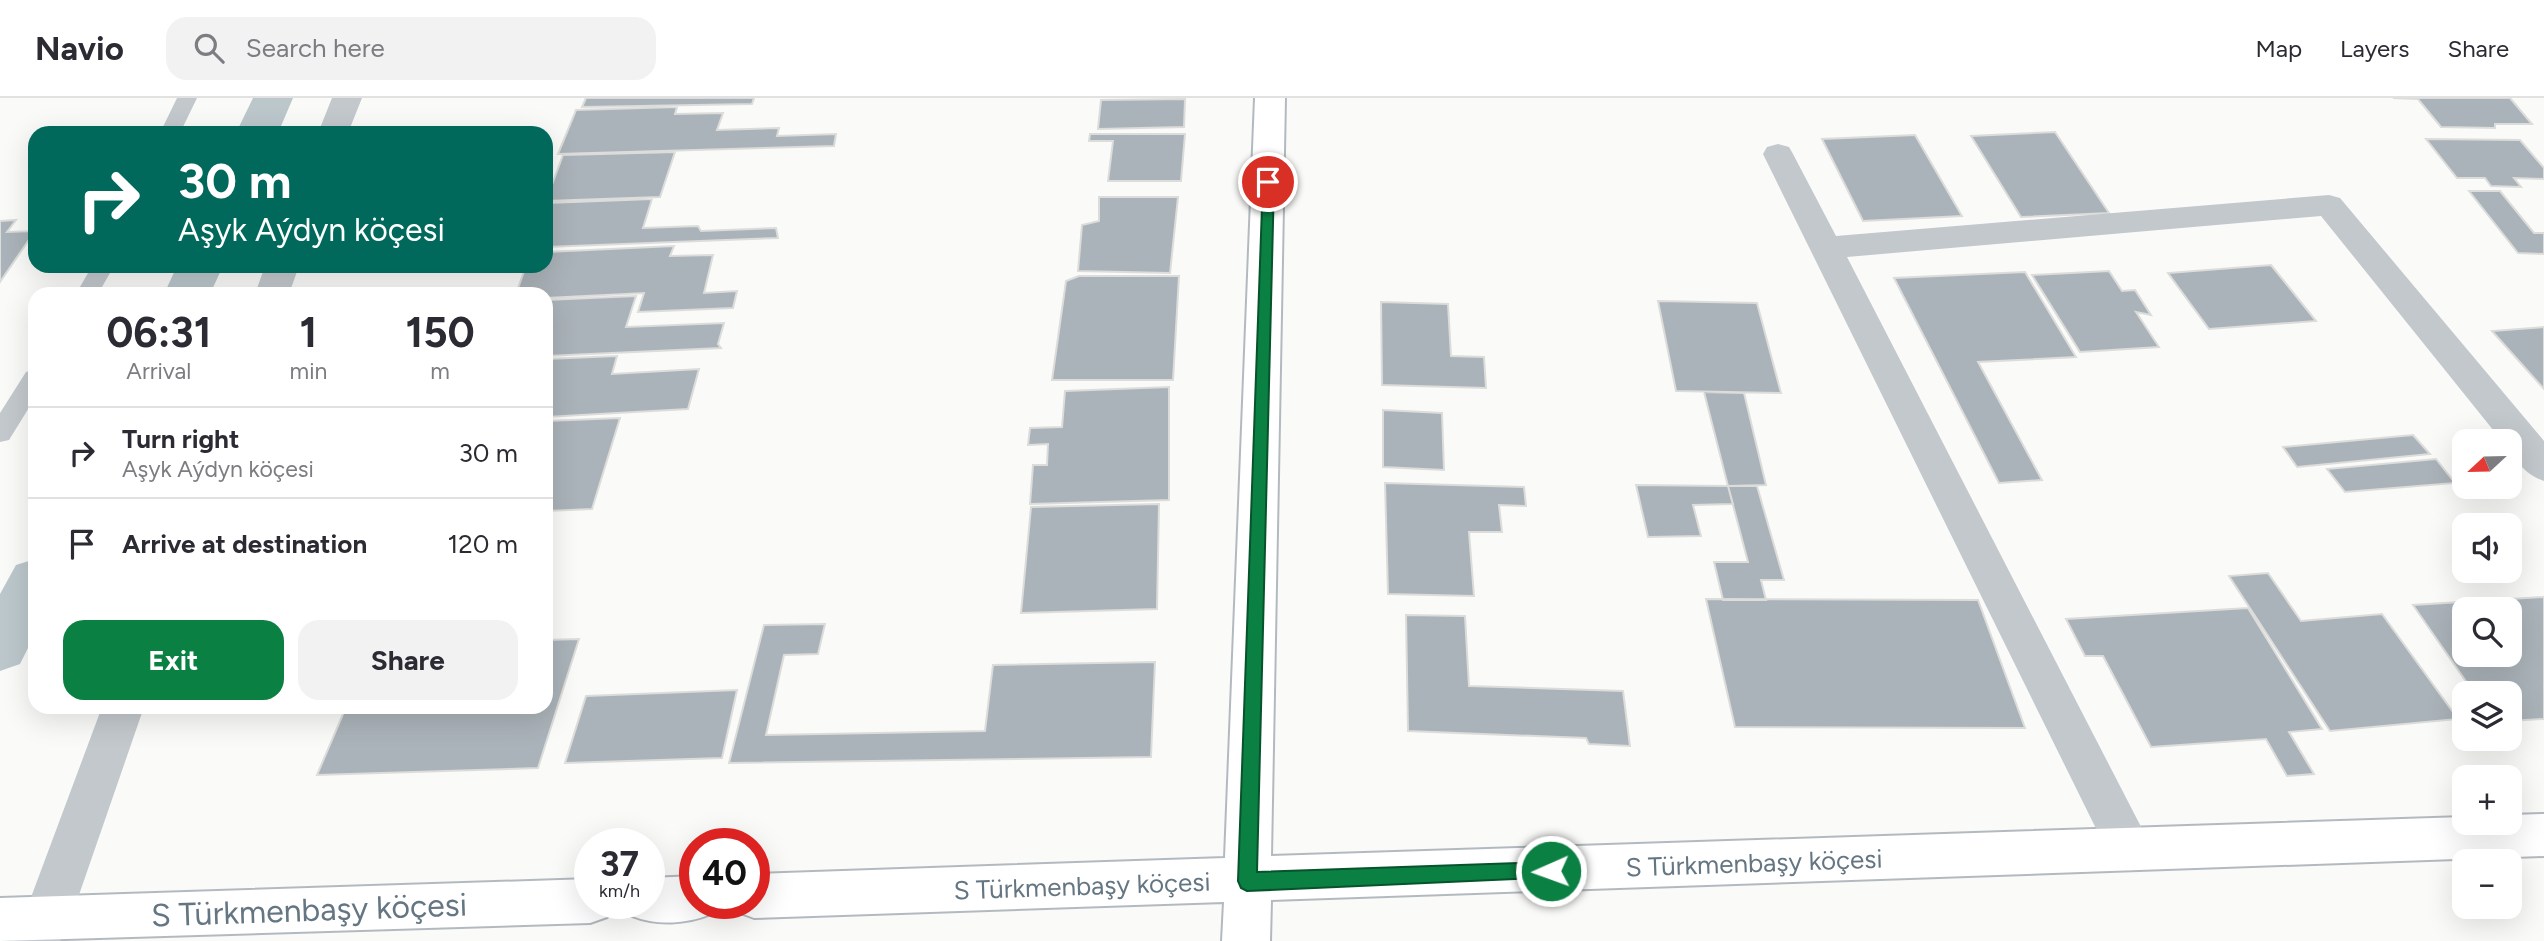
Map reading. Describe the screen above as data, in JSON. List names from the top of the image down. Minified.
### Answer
{"streets":{"main road":["S Türkmenbaşy köçesi"]},"north":"left","page":{"header":"Navio","search":"Search here","nav":["Map","Layers","Share"],"turn":["30 m","Aşyk Aýdyn köçesi"],"eta":["06:31","Arrival","1","min","150","m"],"list":[{"name":"Turn right","note":"Aşyk Aýdyn köçesi","value":"30 m"},{"name":"Arrive at destination","value":"120 m"}],"map_buttons":["+","−"],"buttons":["Exit","Share"],"speed":"37 km/h","limit":"40"}}
